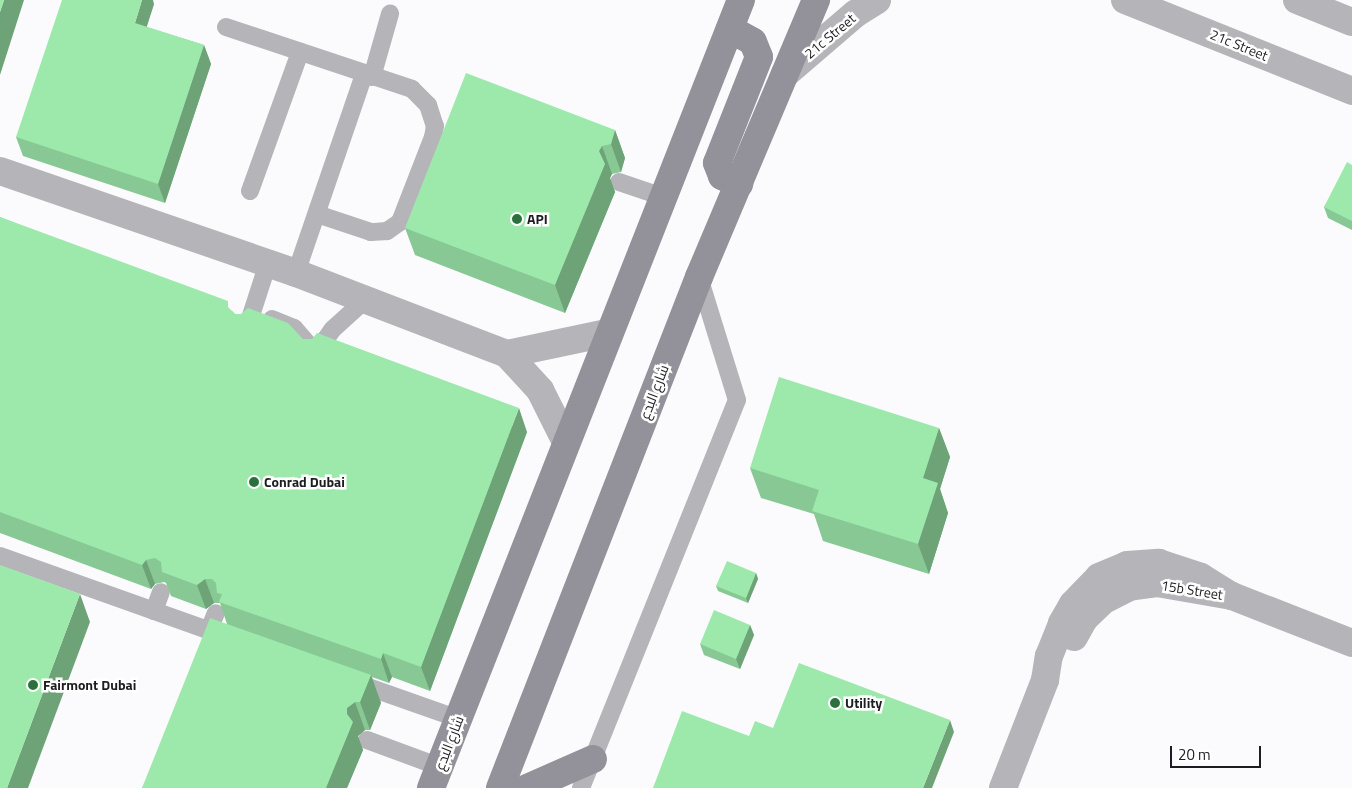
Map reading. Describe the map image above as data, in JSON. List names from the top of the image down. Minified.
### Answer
{"streets":{"main road":["شارع البدع"],"street":["21c Street","15b Street"]},"crossings":[["21c Street","شارع البدع"]],"places":["API","Conrad Dubai","Fairmont Dubai","Utility"],"scale_bar":"20 m"}
